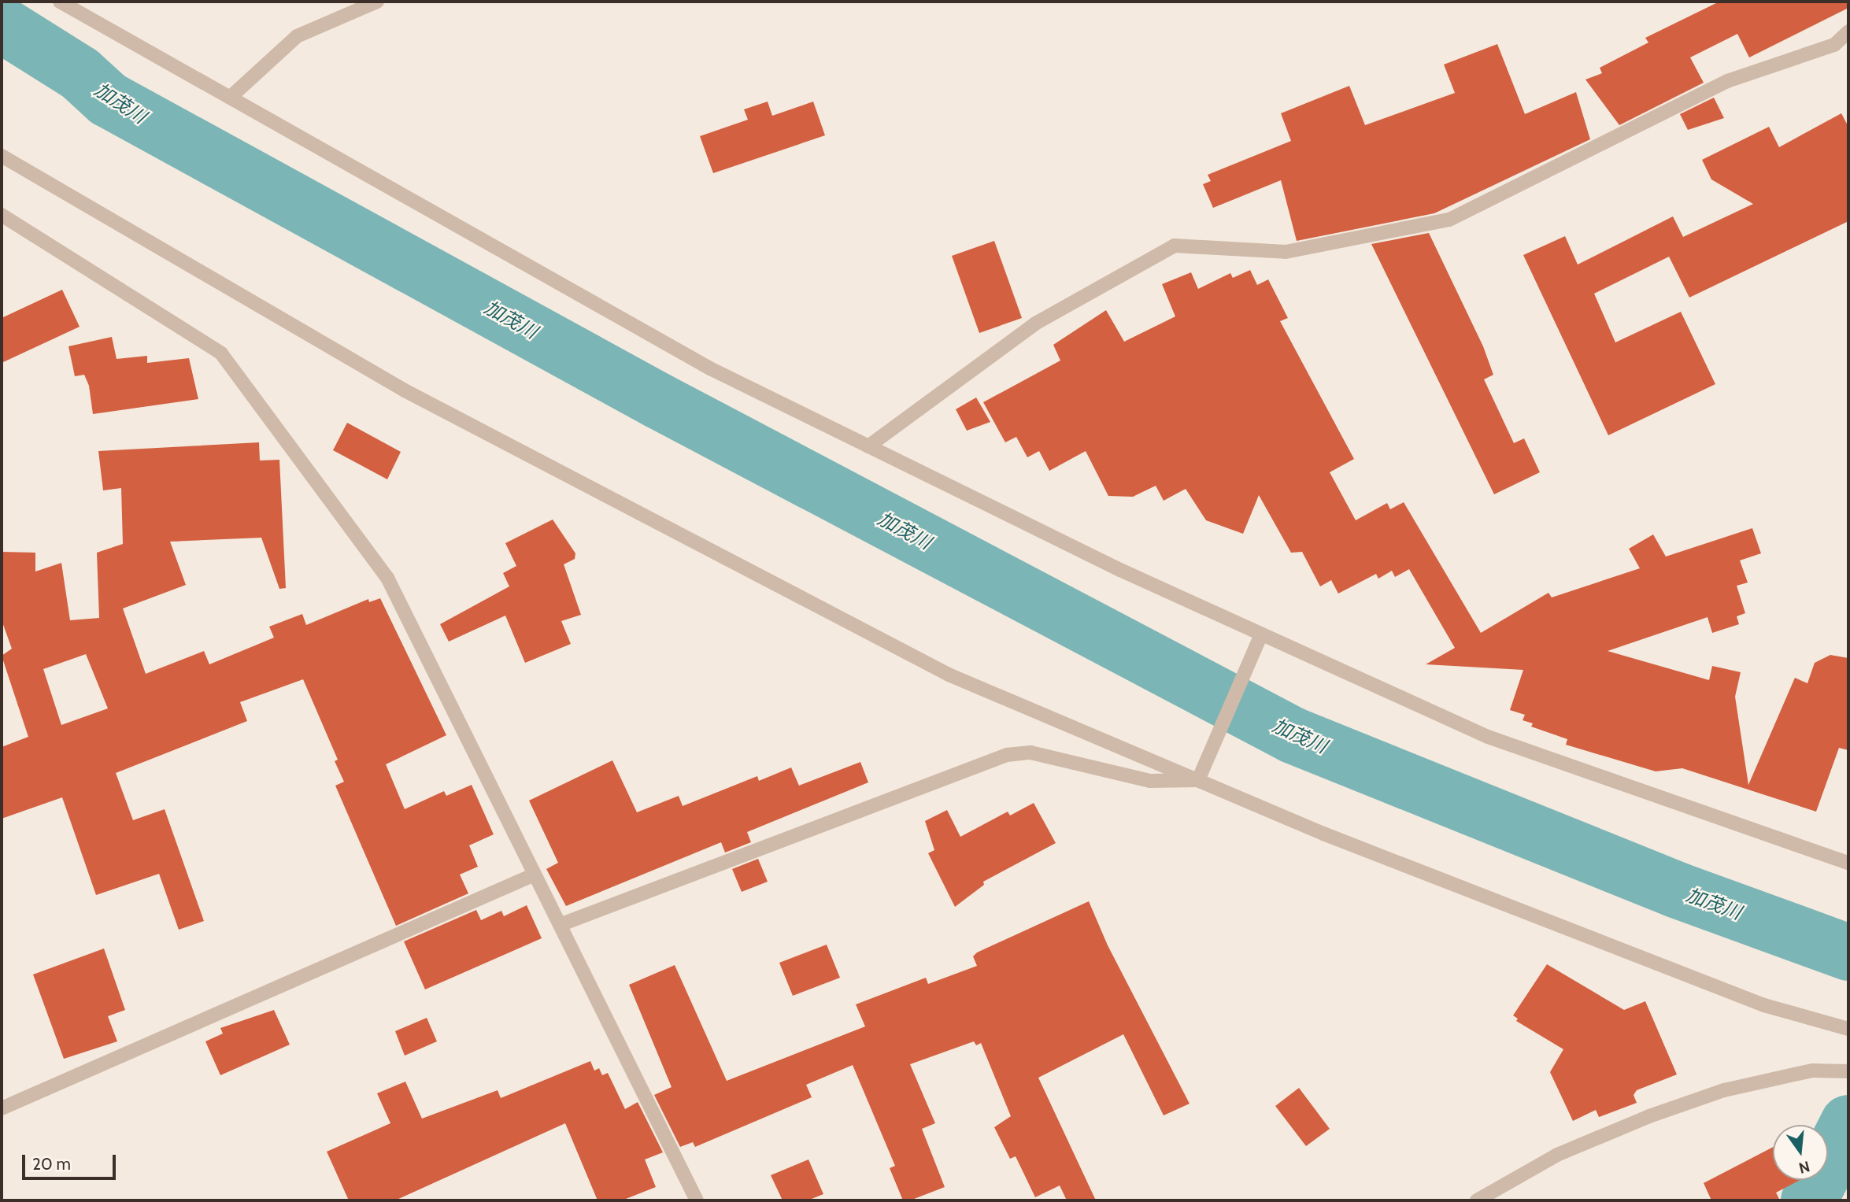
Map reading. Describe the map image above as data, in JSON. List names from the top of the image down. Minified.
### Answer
{"water":["加茂川"],"scale_bar":"20 m","north":"bottom"}
